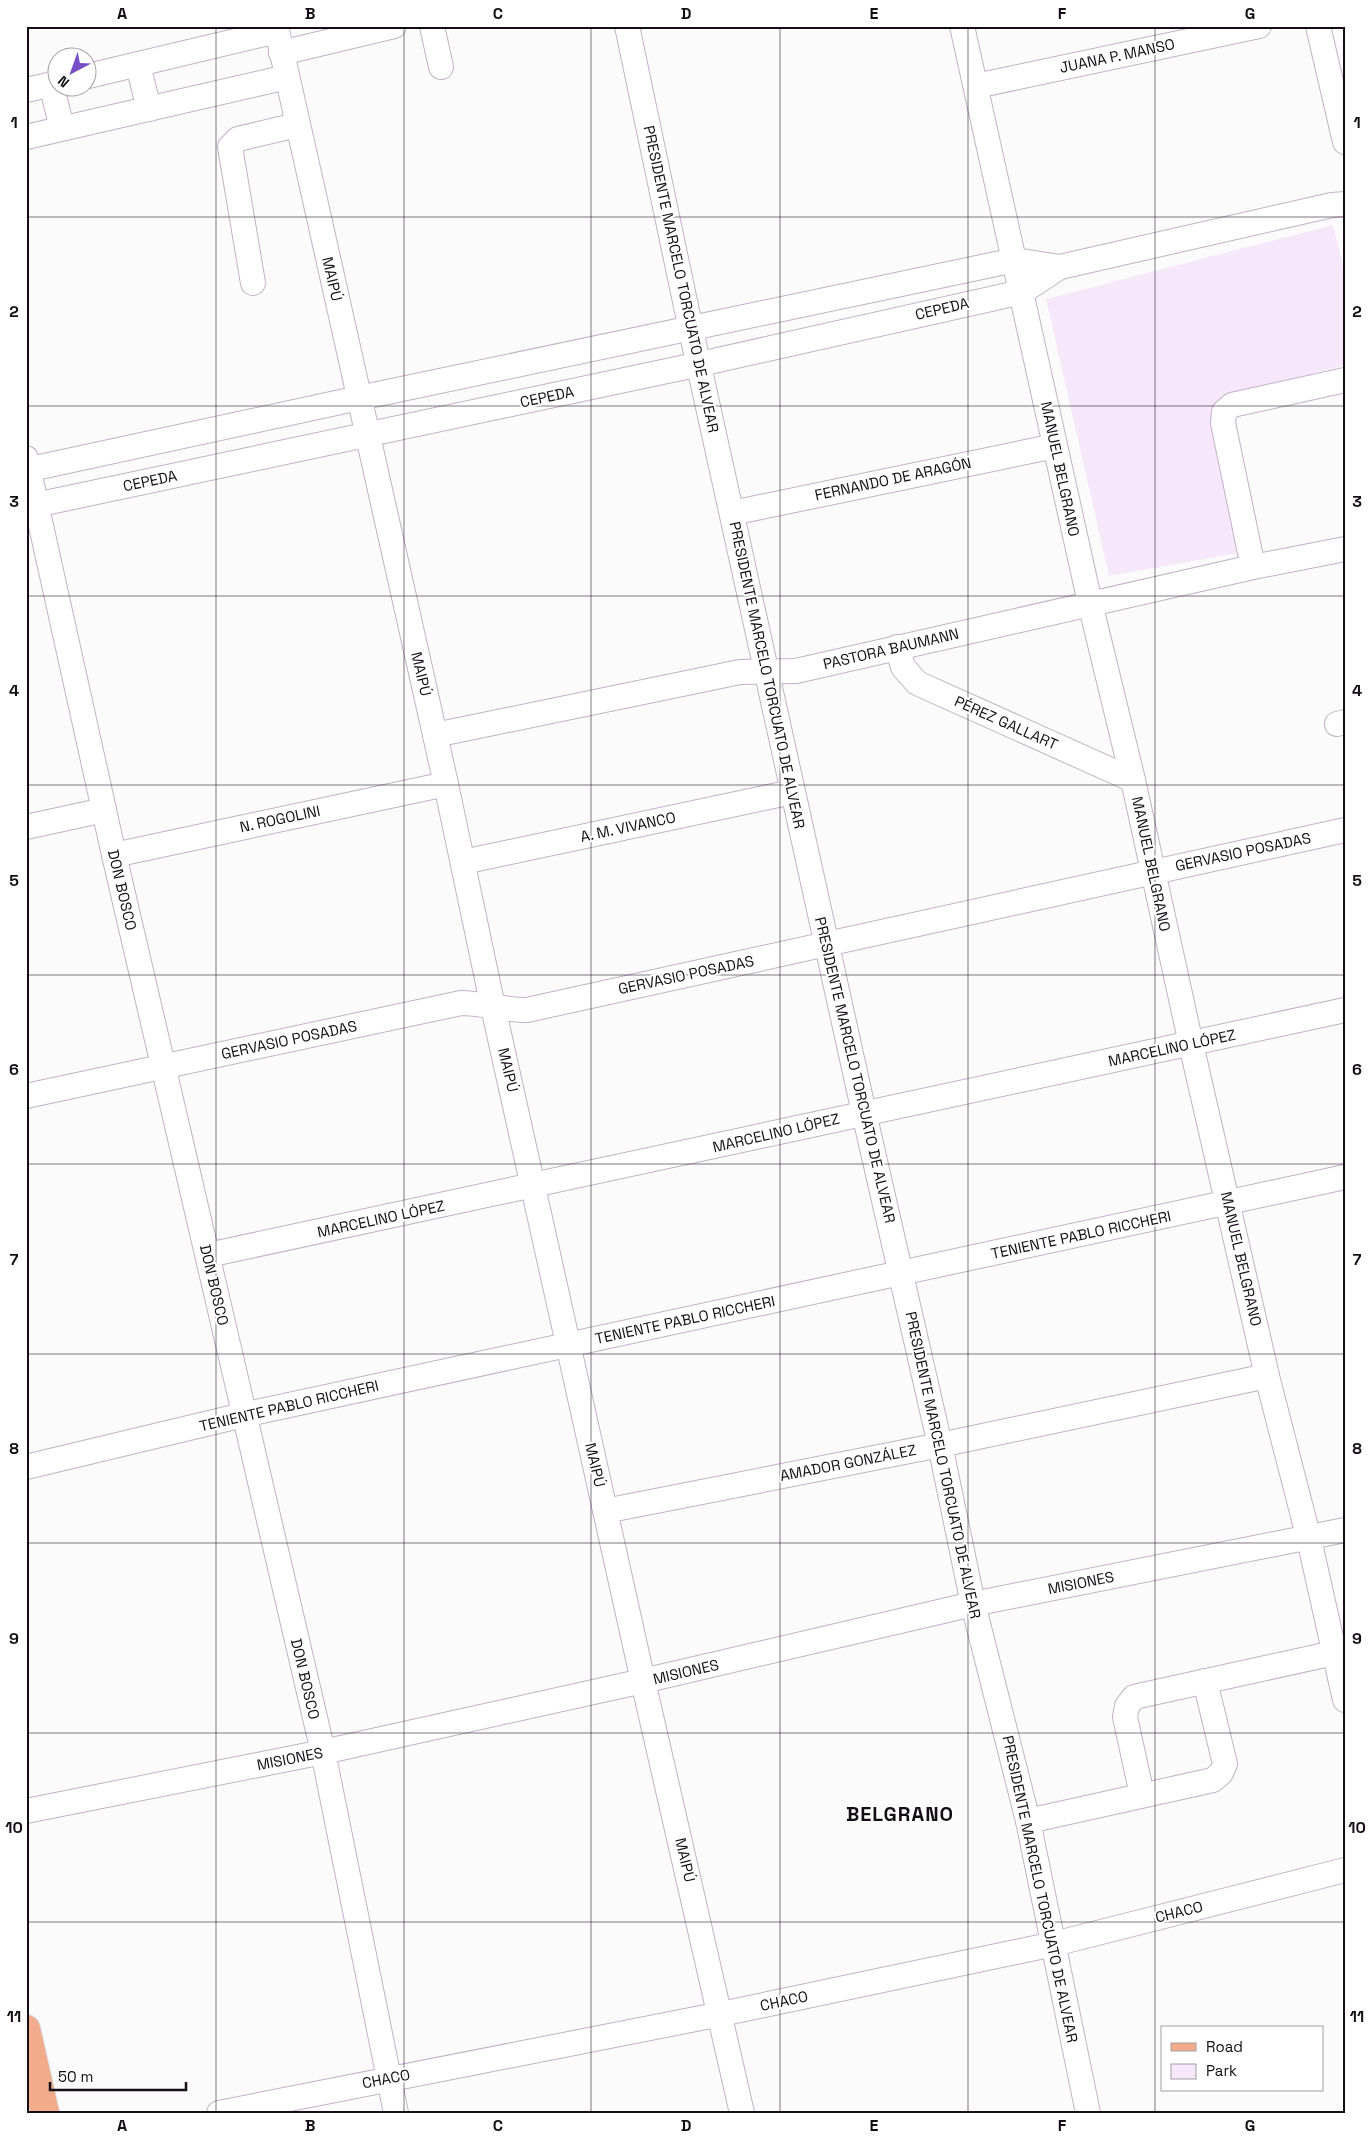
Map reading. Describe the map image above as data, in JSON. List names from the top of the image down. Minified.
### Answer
{"streets":{"street":["JUANA P. MANSO","MAIPÚ","PRESIDENTE MARCELO TORCUATO DE ALVEAR","CEPEDA","MANUEL BELGRANO","FERNANDO DE ARAGÓN","PASTORA BAUMANN","PÉREZ GALLART","N. ROGOLINI","A. M. VIVANCO","GERVASIO POSADAS","DON BOSCO","MARCELINO LÓPEZ","TENIENTE PABLO RICCHERI","AMADOR GONZÁLEZ","MISIONES","CHACO"]},"crossings":[["JUANA P. MANSO","MANUEL BELGRANO"],["MAIPÚ","CEPEDA"],["MAIPÚ","PASTORA BAUMANN"],["MAIPÚ","N. ROGOLINI"],["MAIPÚ","A. M. VIVANCO"],["MAIPÚ","GERVASIO POSADAS"],["MAIPÚ","MARCELINO LÓPEZ"],["MAIPÚ","TENIENTE PABLO RICCHERI"],["MAIPÚ","AMADOR GONZÁLEZ"],["MAIPÚ","MISIONES"],["MAIPÚ","CHACO"],["PRESIDENTE MARCELO TORCUATO DE ALVEAR","CEPEDA"],["PRESIDENTE MARCELO TORCUATO DE ALVEAR","FERNANDO DE ARAGÓN"],["PRESIDENTE MARCELO TORCUATO DE ALVEAR","PASTORA BAUMANN"],["PRESIDENTE MARCELO TORCUATO DE ALVEAR","A. M. VIVANCO"],["PRESIDENTE MARCELO TORCUATO DE ALVEAR","GERVASIO POSADAS"],["PRESIDENTE MARCELO TORCUATO DE ALVEAR","MARCELINO LÓPEZ"],["PRESIDENTE MARCELO TORCUATO DE ALVEAR","TENIENTE PABLO RICCHERI"],["PRESIDENTE MARCELO TORCUATO DE ALVEAR","AMADOR GONZÁLEZ"],["PRESIDENTE MARCELO TORCUATO DE ALVEAR","MISIONES"],["PRESIDENTE MARCELO TORCUATO DE ALVEAR","CHACO"],["CEPEDA","MANUEL BELGRANO"],["CEPEDA","DON BOSCO"],["MANUEL BELGRANO","FERNANDO DE ARAGÓN"],["MANUEL BELGRANO","PASTORA BAUMANN"],["MANUEL BELGRANO","PÉREZ GALLART"],["MANUEL BELGRANO","GERVASIO POSADAS"],["MANUEL BELGRANO","MARCELINO LÓPEZ"],["MANUEL BELGRANO","TENIENTE PABLO RICCHERI"],["MANUEL BELGRANO","AMADOR GONZÁLEZ"],["MANUEL BELGRANO","MISIONES"],["PASTORA BAUMANN","PÉREZ GALLART"],["N. ROGOLINI","DON BOSCO"],["GERVASIO POSADAS","DON BOSCO"],["DON BOSCO","MARCELINO LÓPEZ"],["DON BOSCO","TENIENTE PABLO RICCHERI"],["DON BOSCO","MISIONES"],["DON BOSCO","CHACO"]],"districts":["BELGRANO"],"legend":["Road","Park"],"scale_bar":"50 m","north":"bottom left","grid":{"columns":["A","B","C","D","E","F","G"],"rows":["1","2","3","4","5","6","7","8","9","10","11"]}}
